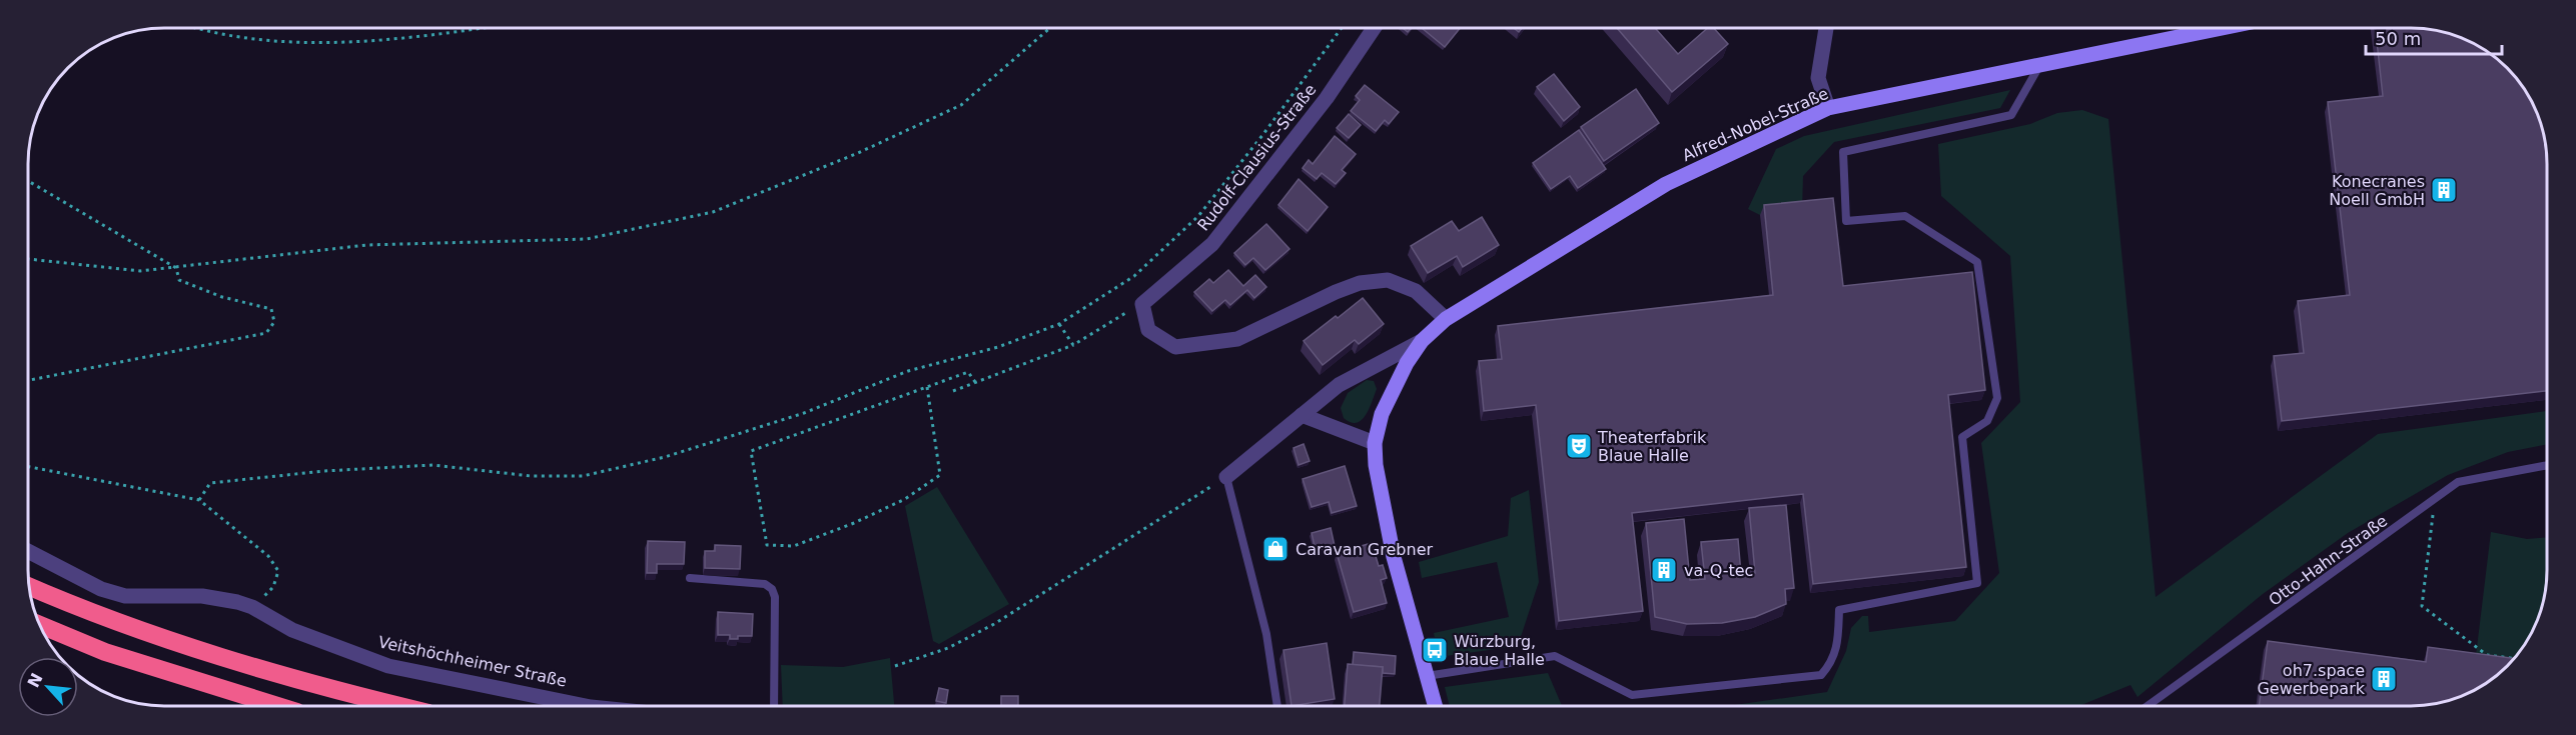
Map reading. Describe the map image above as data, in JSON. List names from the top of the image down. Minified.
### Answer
{"streets":{"street":["Alfred-Nobel-Straße","Rudolf-Clausius-Straße","Veitshöchheimer Straße"],"lane":["Otto-Hahn-Straße"]},"places":{"building":["Konecranes Noell GmbH","va-Q-tec","oh7.space Gewerbepark"],"theatre":["Theaterfabrik Blaue Halle"],"shop":["Caravan Grebner"],"bus stop":["Würzburg, Blaue Halle"]},"scale_bar":"50 m","north":"top left"}
